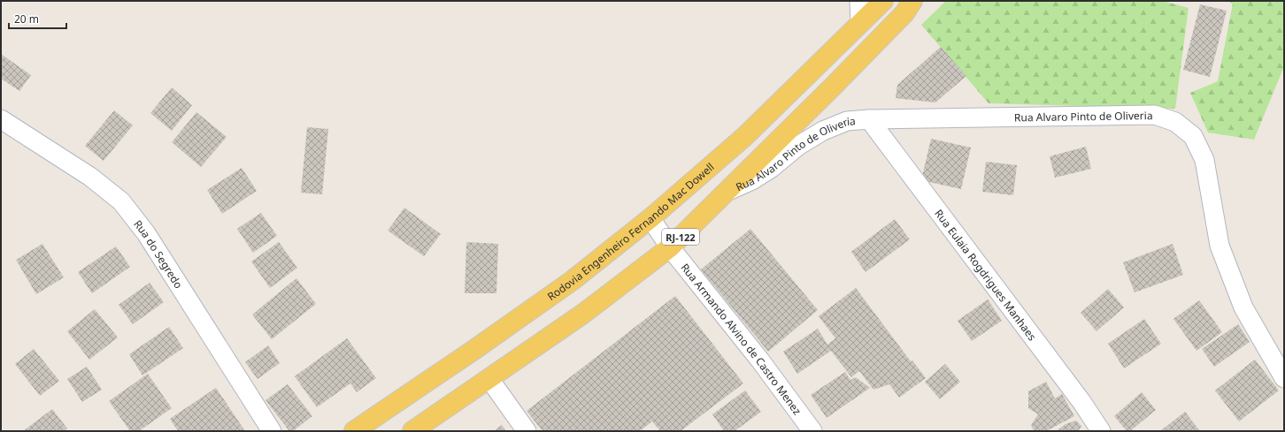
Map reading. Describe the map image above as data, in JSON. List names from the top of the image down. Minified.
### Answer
{"streets":{"main road":["Rodovia Engenheiro Fernando Mac Dowell","RJ-122"],"street":["Rua Alvaro Pinto de Oliveria","Rua do Segredo","Rua Eulaia Rogdrigues Manhaes","Rua Armando Alvino de Castro Menez"]},"crossings":[["Rua Alvaro Pinto de Oliveria","RJ-122"],["Rua Alvaro Pinto de Oliveria","Rua Eulaia Rogdrigues Manhaes"],["Rodovia Engenheiro Fernando Mac Dowell","Rua Armando Alvino de Castro Menez"],["RJ-122","Rua Armando Alvino de Castro Menez"]],"scale_bar":"20 m"}
